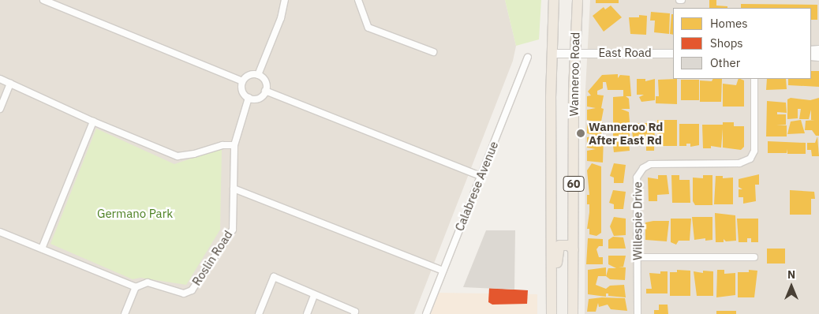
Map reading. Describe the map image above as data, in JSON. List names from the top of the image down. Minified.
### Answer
{"streets":{"highway":["Wanneroo Road","60"],"street":["East Road","Calabrese Avenue","Willespie Drive","Roslin Road"]},"crossings":[["East Road","Wanneroo Road"]],"parks":["Germano Park"],"places":["Wanneroo Rd After East Rd"],"legend":["Homes","Shops","Other"],"north":"top"}
